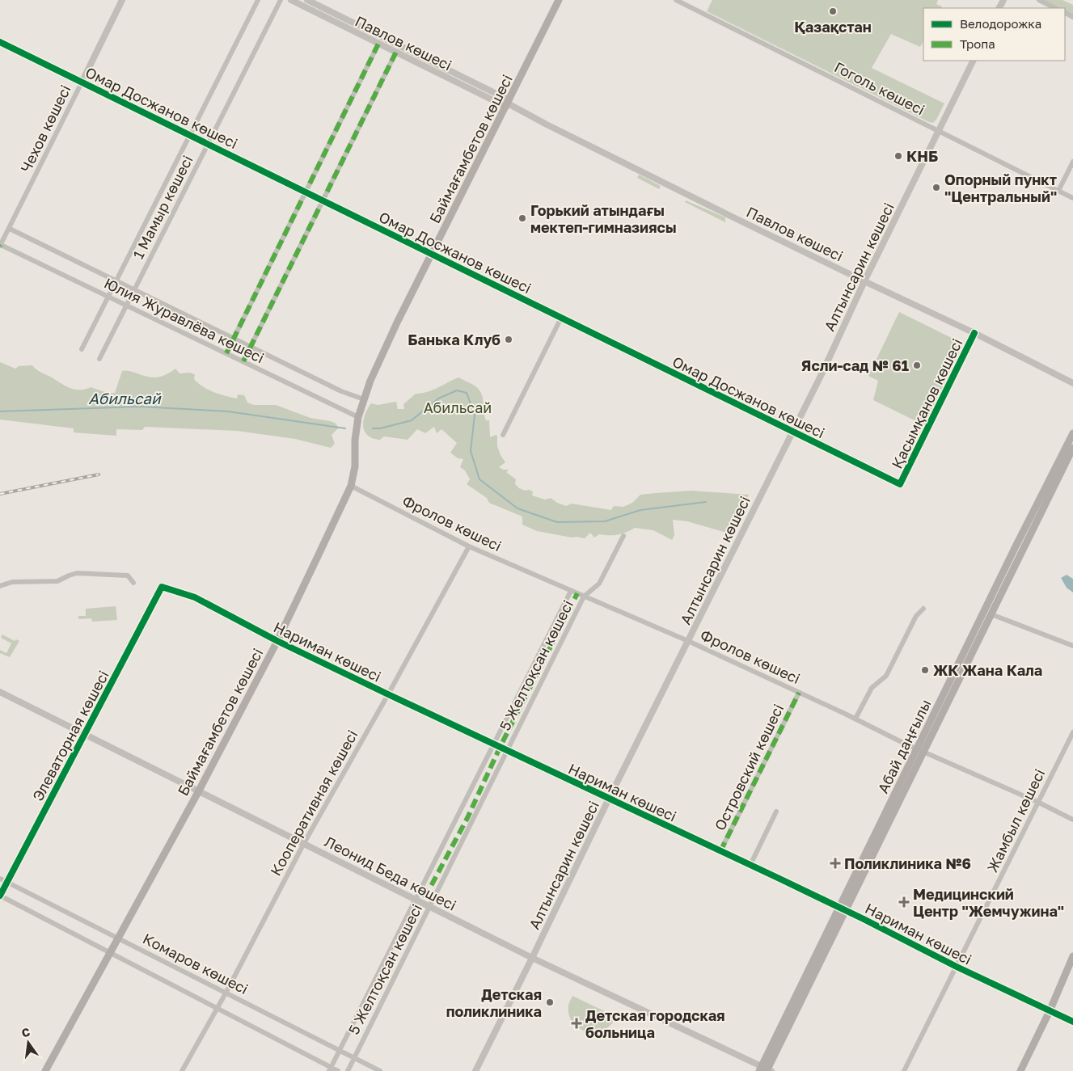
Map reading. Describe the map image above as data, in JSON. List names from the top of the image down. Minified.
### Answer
{"streets":{"main road":["Баймағамбетов көшесі","Абай даңғылы"],"street":["Павлов көшесі","Гоголь көшесі","Омар Досжанов көшесі","Чехов көшесі","1 Мамыр көшесі","Алтынсарин көшесі","Юлия Журавлёва көшесі","Қасымқанов көшесі","Фролов көшесі","Нариман көшесі","5 Желтоқсан көшесі","Элеваторная көшесі","Островский көшесі","Кооперативная көшесі","Жамбыл көшесі","Леонид Беда көшесі","Комаров көшесі"]},"crossings":[["Павлов көшесі","Баймағамбетов көшесі"],["Павлов көшесі","Алтынсарин көшесі"],["Павлов көшесі","Қасымқанов көшесі"],["Гоголь көшесі","Алтынсарин көшесі"],["Омар Досжанов көшесі","Чехов көшесі"],["Омар Досжанов көшесі","Баймағамбетов көшесі"],["Омар Досжанов көшесі","1 Мамыр көшесі"],["Омар Досжанов көшесі","Алтынсарин көшесі"],["Омар Досжанов көшесі","Қасымқанов көшесі"],["Чехов көшесі","Юлия Журавлёва көшесі"],["Баймағамбетов көшесі","Юлия Журавлёва көшесі"],["Баймағамбетов көшесі","Фролов көшесі"],["Баймағамбетов көшесі","Нариман көшесі"],["Баймағамбетов көшесі","Леонид Беда көшесі"],["Баймағамбетов көшесі","Комаров көшесі"],["1 Мамыр көшесі","Юлия Журавлёва көшесі"],["Алтынсарин көшесі","Фролов көшесі"],["Алтынсарин көшесі","Нариман көшесі"],["Алтынсарин көшесі","Леонид Беда көшесі"],["Фролов көшесі","5 Желтоқсан көшесі"],["Фролов көшесі","Абай даңғылы"],["Фролов көшесі","Островский көшесі"],["Фролов көшесі","Кооперативная көшесі"],["Фролов көшесі","Жамбыл көшесі"],["Нариман көшесі","5 Желтоқсан көшесі"],["Нариман көшесі","Элеваторная көшесі"],["Нариман көшесі","Абай даңғылы"],["Нариман көшесі","Островский көшесі"],["Нариман көшесі","Кооперативная көшесі"],["Нариман көшесі","Жамбыл көшесі"],["5 Желтоқсан көшесі","Леонид Беда көшесі"],["5 Желтоқсан көшесі","Комаров көшесі"],["Элеваторная көшесі","Леонид Беда көшесі"],["Элеваторная көшесі","Комаров көшесі"],["Абай даңғылы","Леонид Беда көшесі"],["Кооперативная көшесі","Леонид Беда көшесі"],["Кооперативная көшесі","Комаров көшесі"]],"water":["Абильсай"],"parks":["Абильсай"],"places":{"other":["Қазақстан","КНБ","Опорный пункт \"Центральный\"","Горький атындағы мектеп-гимназиясы","Банька Клуб","Ясли-сад № 61","ЖК Жана Кала","Детская поликлиника"],"health":["Поликлиника №6","Медицинский Центр \"Жемчужина\"","Детская городская больница"]},"legend":["Велодорожка","Тропа"],"north":"top"}
